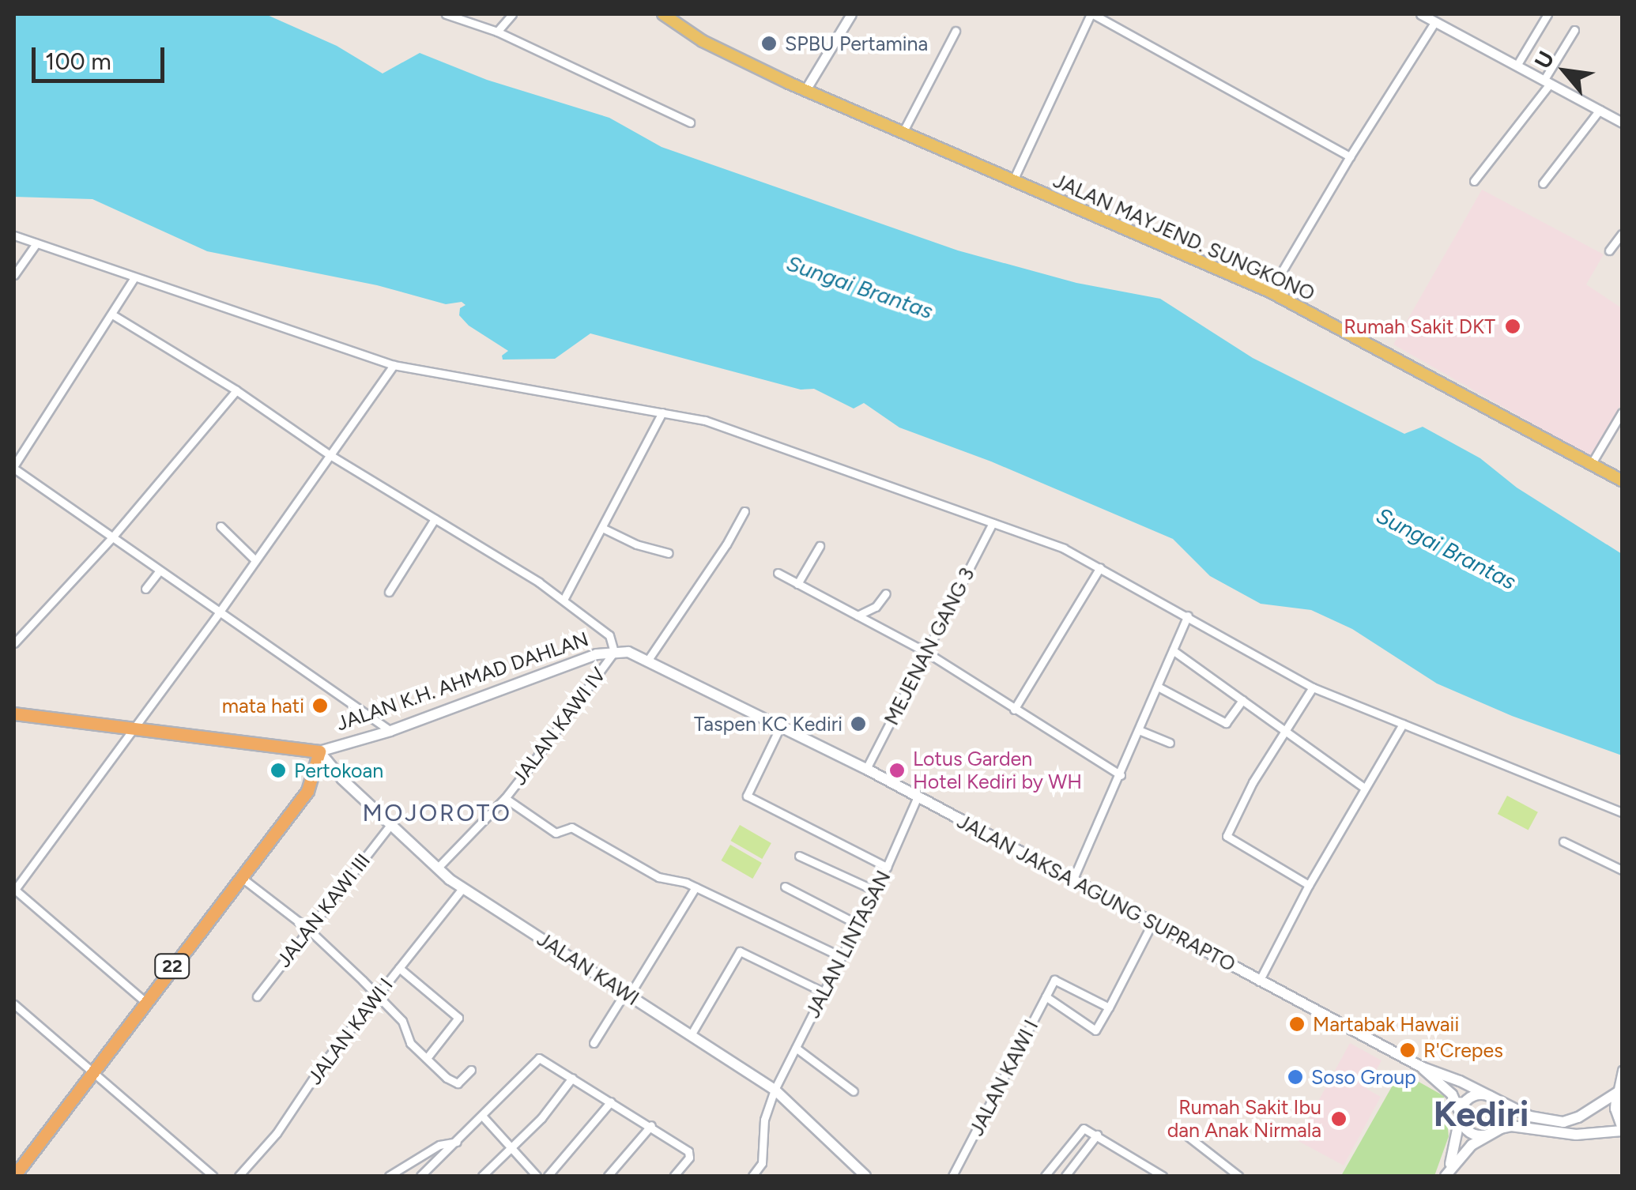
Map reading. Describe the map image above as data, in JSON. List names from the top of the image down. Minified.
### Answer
{"streets":{"highway":["JALAN K.H. AHMAD DAHLAN","22"],"main road":["JALAN MAYJEND. SUNGKONO","JALAN JAKSA AGUNG SUPRAPTO","JALAN KAWI"],"street":["MEJENAN GANG 3","JALAN KAWI IV","JALAN KAWI III","JALAN LINTASAN","JALAN KAWI I"]},"crossings":[["MEJENAN GANG 3","JALAN JAKSA AGUNG SUPRAPTO"],["JALAN K.H. AHMAD DAHLAN","JALAN KAWI IV"],["JALAN K.H. AHMAD DAHLAN","JALAN JAKSA AGUNG SUPRAPTO"],["JALAN K.H. AHMAD DAHLAN","22"],["JALAN K.H. AHMAD DAHLAN","JALAN KAWI"],["JALAN KAWI IV","JALAN KAWI"],["JALAN JAKSA AGUNG SUPRAPTO","JALAN LINTASAN"],["JALAN KAWI III","JALAN KAWI"],["JALAN LINTASAN","JALAN KAWI"],["22","JALAN KAWI"],["JALAN KAWI","JALAN KAWI I"]],"districts":["MOJOROTO","Kediri"],"water":["Sungai Brantas"],"places":["SPBU Pertamina","Rumah Sakit DKT","mata hati","Taspen KC Kediri","Pertokoan","Lotus Garden Hotel Kediri by WH","Martabak Hawaii","R'Crepes","Soso Group","Rumah Sakit Ibu dan Anak Nirmala"],"scale_bar":"100 m","north":"top left"}
